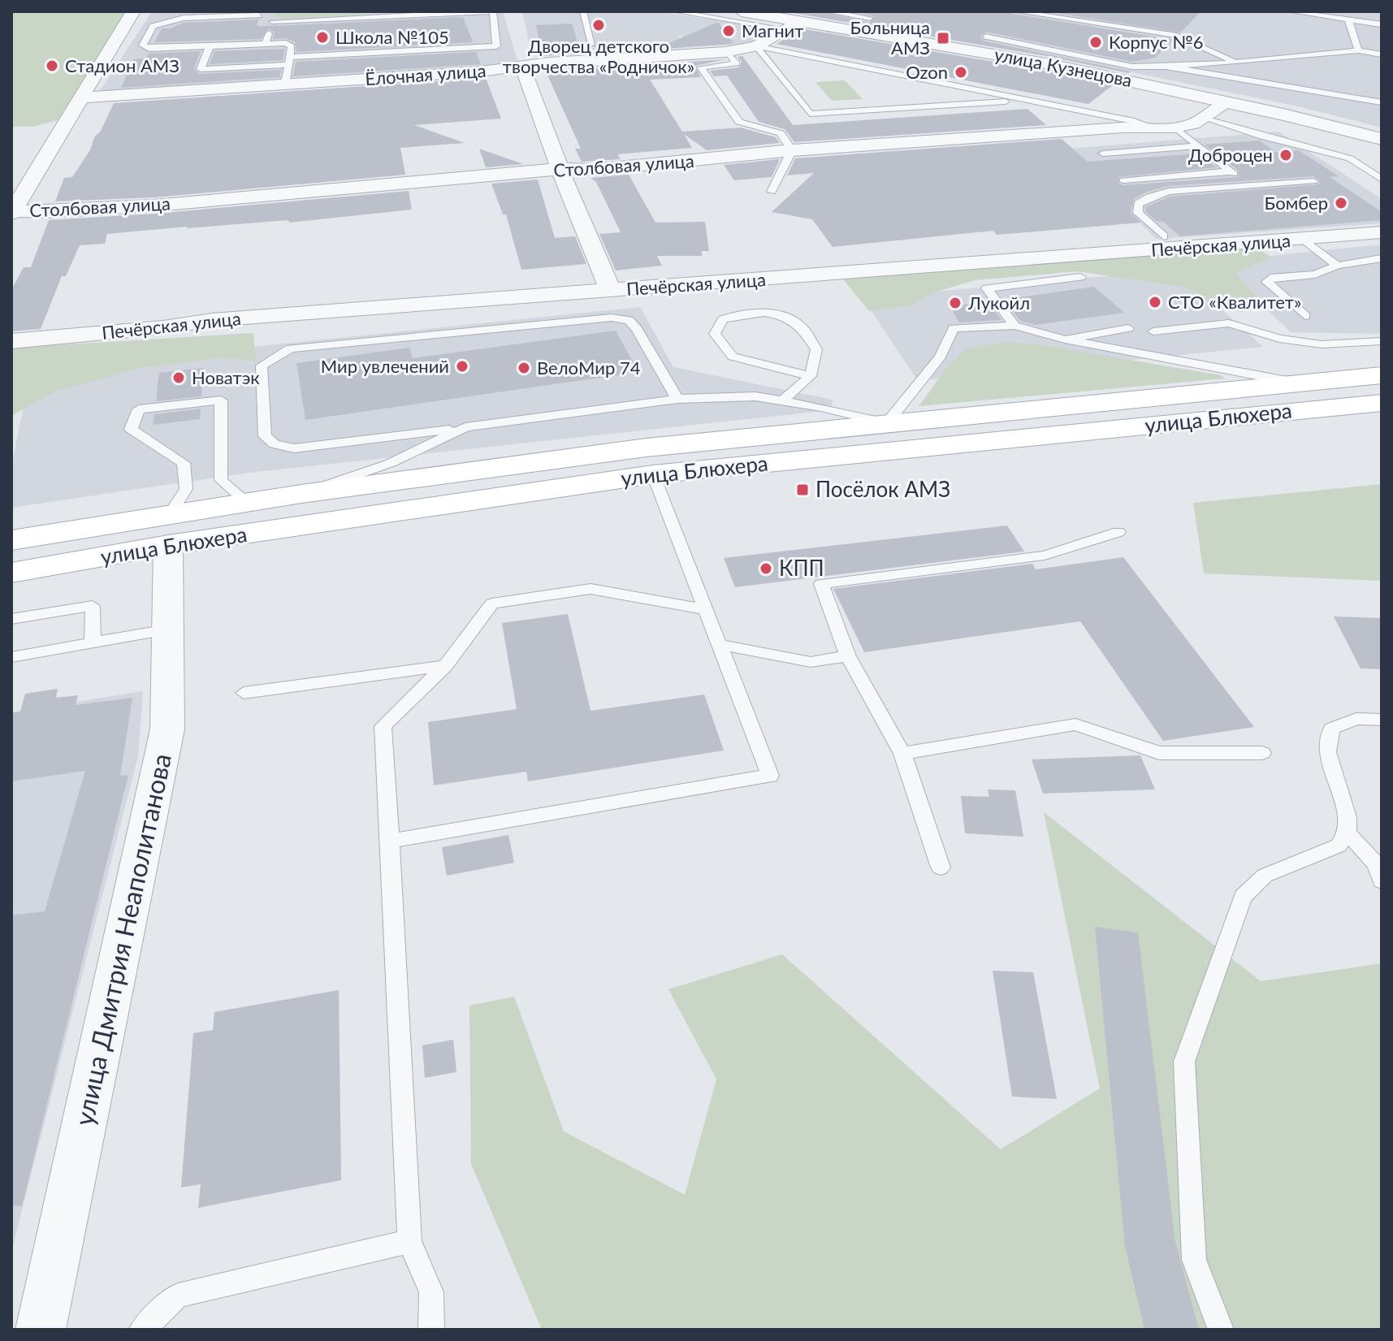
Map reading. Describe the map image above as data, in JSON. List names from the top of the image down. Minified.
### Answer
{"streets":{"main road":["улица Блюхера"],"street":["улица Кузнецова","Ёлочная улица","Столбовая улица","Печёрская улица","улица Дмитрия Неаполитанова"]},"crossings":[["улица Кузнецова","Ёлочная улица"],["улица Кузнецова","Столбовая улица"],["улица Блюхера","улица Дмитрия Неаполитанова"]],"places":{"other":["Дворец детского творчества «Родничок»","Магнит","Школа №105","Корпус №6","Стадион АМЗ","Ozon","Доброцен","Бомбер","СТО «Квалитет»","Лукойл","Мир увлечений","ВелоМир 74","Новатэк","КПП"],"transit":["Больница АМЗ","Посёлок АМЗ"]}}
